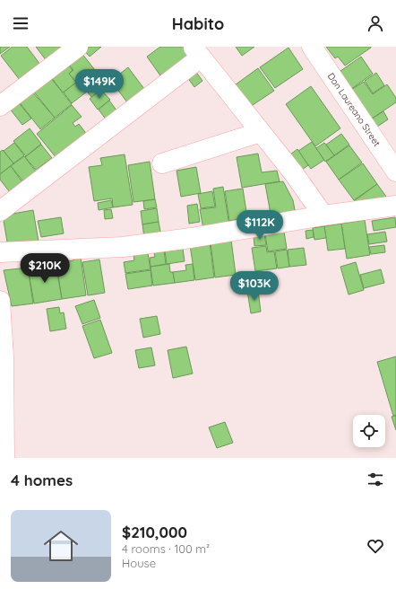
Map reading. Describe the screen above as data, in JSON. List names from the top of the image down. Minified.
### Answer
{"streets":{"street":["Don Laureano Street"]},"page":{"header":"Habito","price":["$149K","$112K","$210K","$103K"],"heading":"4 homes","list":[{"name":"$210,000","note":"4 rooms · 100 m² · House"}]}}
